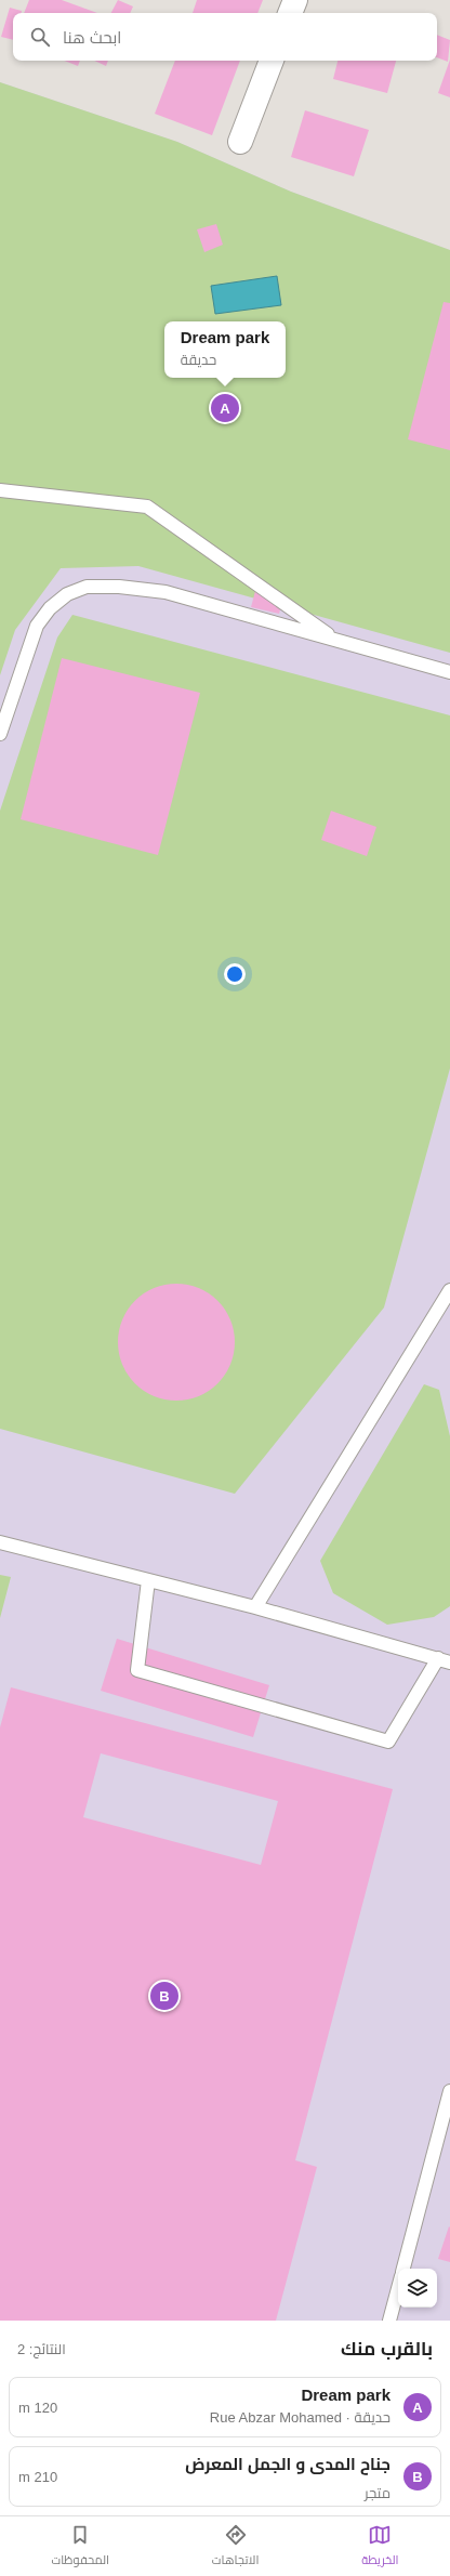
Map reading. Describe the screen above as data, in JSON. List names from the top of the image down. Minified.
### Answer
{"page":{"search":"ابحث هنا","popup":["Dream park","حديقة"],"pins":["A","B"],"heading":["بالقرب منك","النتائج: 2"],"list":[{"mark":"A","name":"Dream park","note":"حديقة · Rue Abzar Mohamed","value":"120 m"},{"mark":"B","name":"جناح المدى و الجمل المعرض","note":"متجر","value":"210 m"}],"nav":["الخريطة","الاتجاهات","المحفوظات"]}}
